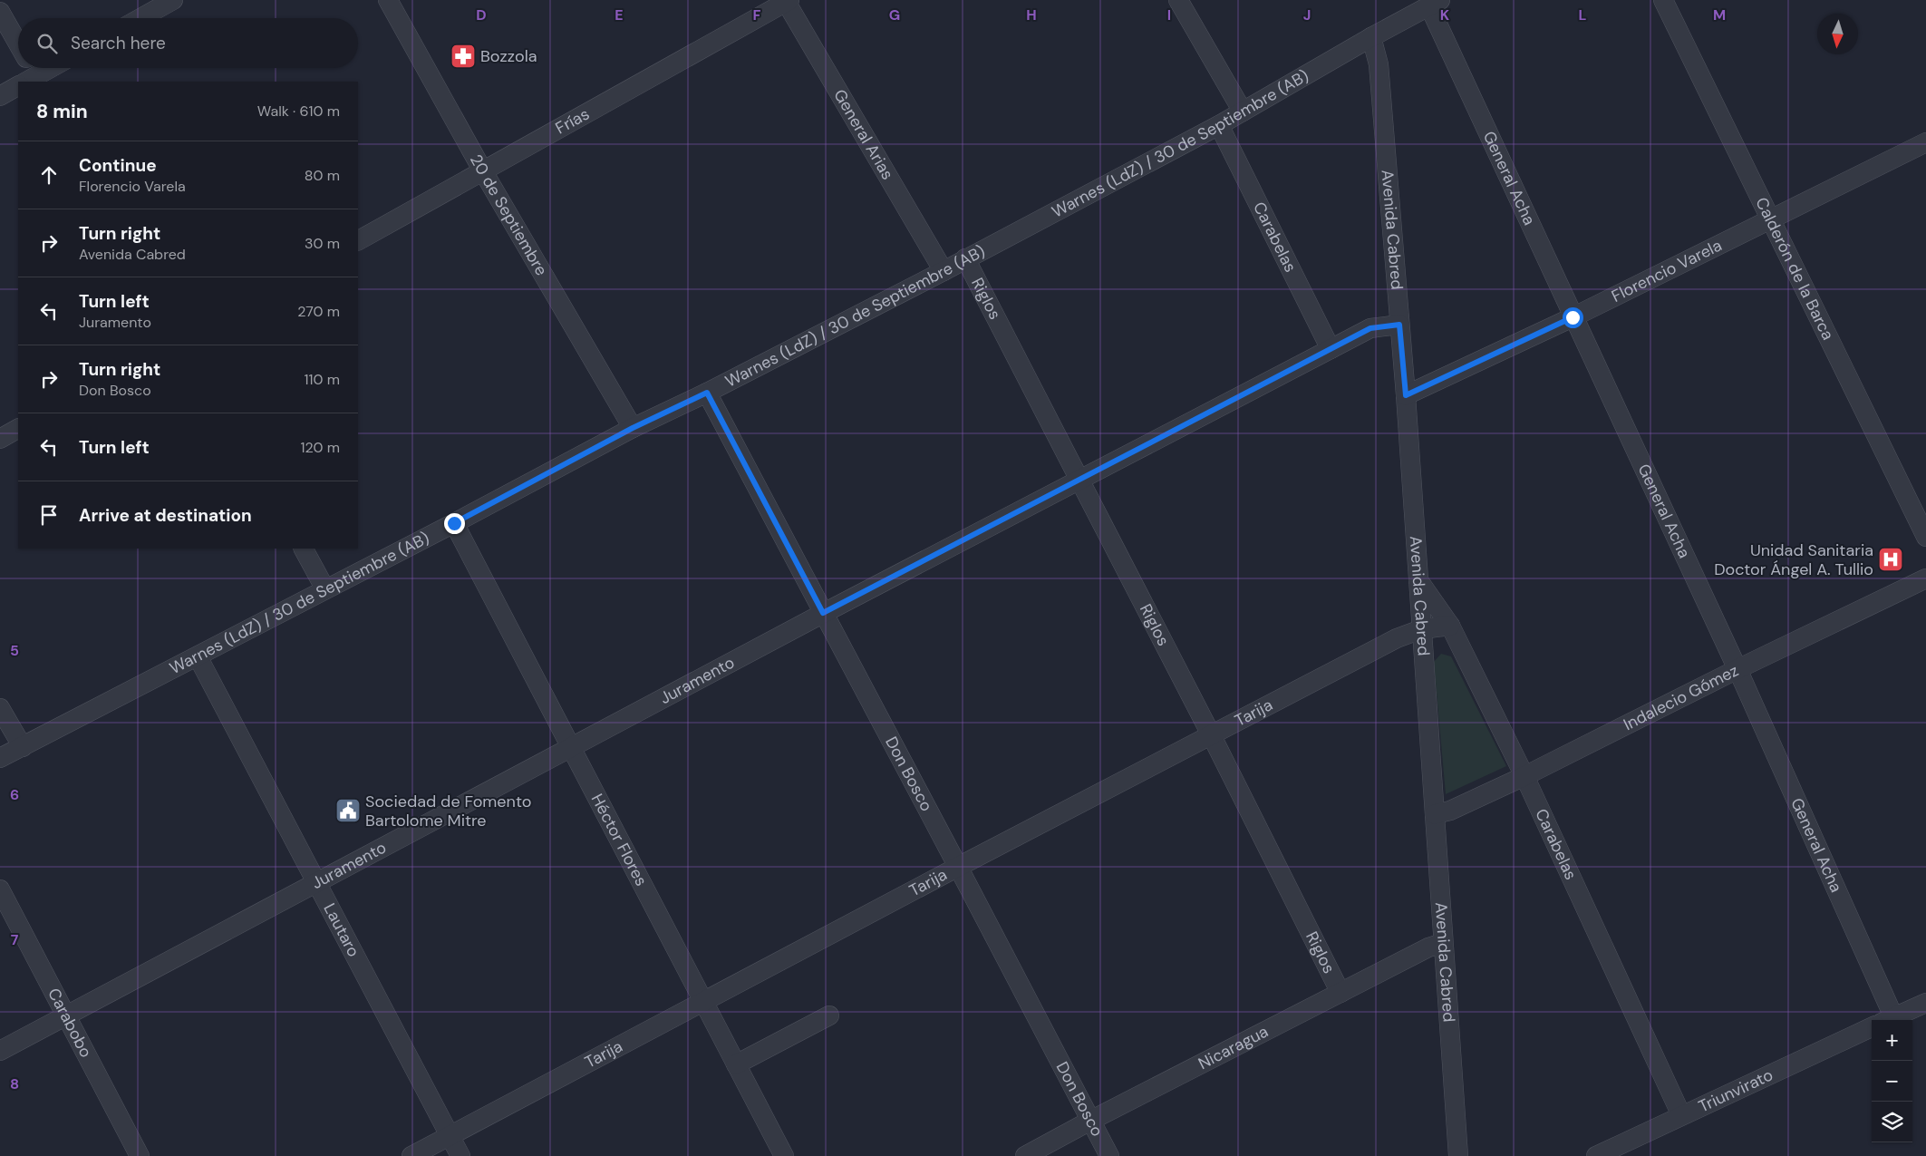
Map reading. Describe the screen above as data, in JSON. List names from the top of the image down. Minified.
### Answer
{"streets":{"street":["Frías","General Arias","Warnes (LdZ) / 30 de Septiembre (AB)","General Acha","20 de Septiembre","Avenida Cabred","Carabelas","Calderón de la Barca","Florencio Varela","Riglos","Juramento","Indalecio Gómez","Tarija","Don Bosco","Héctor Flores","Lautaro","Carabobo","Nicaragua","Triunvirato"]},"crossings":[["Frías","General Arias"],["Frías","20 de Septiembre"],["General Arias","Warnes (LdZ) / 30 de Septiembre (AB)"],["Warnes (LdZ) / 30 de Septiembre (AB)","General Acha"],["Warnes (LdZ) / 30 de Septiembre (AB)","20 de Septiembre"],["Warnes (LdZ) / 30 de Septiembre (AB)","Avenida Cabred"],["Warnes (LdZ) / 30 de Septiembre (AB)","Carabelas"],["Warnes (LdZ) / 30 de Septiembre (AB)","Riglos"],["Warnes (LdZ) / 30 de Septiembre (AB)","Don Bosco"],["Warnes (LdZ) / 30 de Septiembre (AB)","Héctor Flores"],["Warnes (LdZ) / 30 de Septiembre (AB)","Lautaro"],["General Acha","Florencio Varela"],["General Acha","Indalecio Gómez"],["Avenida Cabred","Carabelas"],["Avenida Cabred","Florencio Varela"],["Avenida Cabred","Juramento"],["Avenida Cabred","Indalecio Gómez"],["Avenida Cabred","Tarija"],["Avenida Cabred","Nicaragua"],["Carabelas","Juramento"],["Carabelas","Indalecio Gómez"],["Carabelas","Tarija"],["Carabelas","Triunvirato"],["Calderón de la Barca","Florencio Varela"],["Riglos","Juramento"],["Riglos","Tarija"],["Riglos","Nicaragua"],["Juramento","Don Bosco"],["Juramento","Héctor Flores"],["Juramento","Lautaro"],["Juramento","Carabobo"],["Tarija","Don Bosco"],["Tarija","Héctor Flores"],["Tarija","Lautaro"],["Don Bosco","Nicaragua"]],"places":{"pharmacy":["Bozzola"],"hospital":["Unidad Sanitaria Doctor Ángel A. Tullio"],"public building":["Sociedad de Fomento Bartolome Mitre"]},"north":"bottom","page":{"search":"Search here","heading":["8 min","Walk · 610 m"],"list":[["Continue","Florencio Varela","80 m"],["Turn right","Avenida Cabred","30 m"],["Turn left","Juramento","270 m"],["Turn right","Don Bosco","110 m"],["Turn left","120 m"],"Arrive at destination"],"map_buttons":["+","−"]},"grid":{"columns":["D","E","F","G","H","I","J","K","L","M"],"rows":["5","6","7","8"]}}
